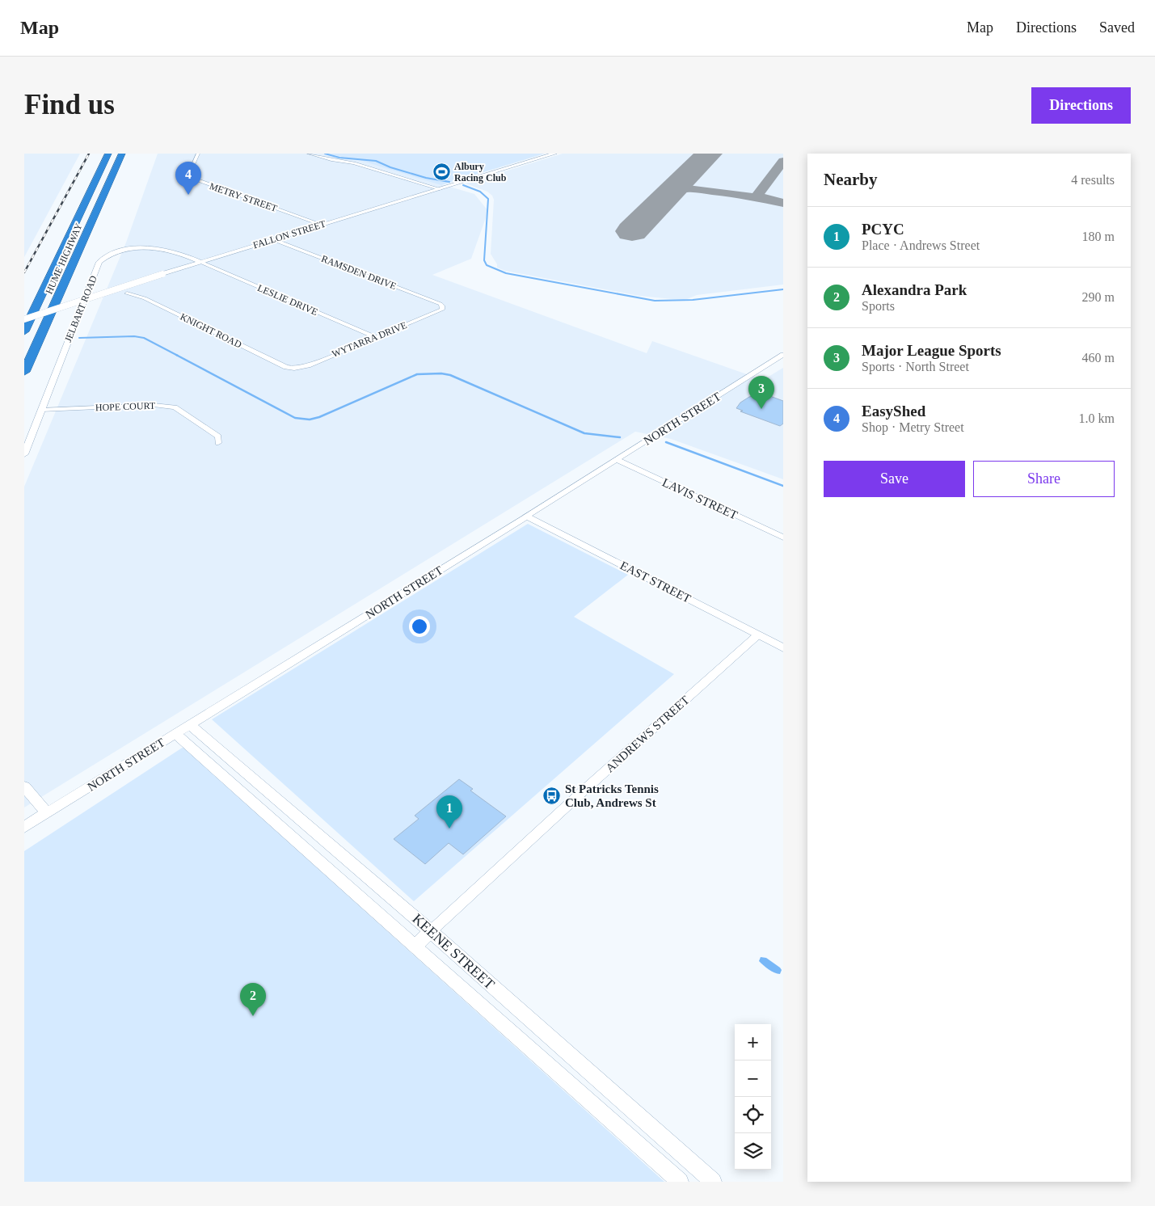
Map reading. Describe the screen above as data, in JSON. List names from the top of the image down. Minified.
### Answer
{"streets":{"highway":["HUME HIGHWAY"],"street":["METRY STREET","FALLON STREET","RAMSDEN DRIVE","LESLIE DRIVE","JELBART ROAD","KNIGHT ROAD","WYTARRA DRIVE","HOPE COURT","NORTH STREET","LAVIS STREET","EAST STREET","ANDREWS STREET","KEENE STREET"]},"crossings":[["METRY STREET","FALLON STREET"],["FALLON STREET","RAMSDEN DRIVE"],["FALLON STREET","LESLIE DRIVE"],["FALLON STREET","JELBART ROAD"],["RAMSDEN DRIVE","WYTARRA DRIVE"],["LESLIE DRIVE","JELBART ROAD"],["LESLIE DRIVE","WYTARRA DRIVE"],["JELBART ROAD","HOPE COURT"],["KNIGHT ROAD","WYTARRA DRIVE"],["NORTH STREET","LAVIS STREET"],["NORTH STREET","EAST STREET"],["NORTH STREET","KEENE STREET"],["EAST STREET","ANDREWS STREET"],["ANDREWS STREET","KEENE STREET"]],"places":{"sports":["Albury Racing Club"],"bus stop":["St Patricks Tennis Club, Andrews St"]},"page":{"header":"Map","nav":["Map","Directions","Saved"],"buttons":["Directions",["Save","Share"]],"title":"Find us","heading":["Nearby","4 results"],"pins":["4","3","1","2"],"list":[{"mark":"1","name":"PCYC","note":"Place · Andrews Street","value":"180 m"},{"mark":"2","name":"Alexandra Park","note":"Sports","value":"290 m"},{"mark":"3","name":"Major League Sports","note":"Sports · North Street","value":"460 m"},{"mark":"4","name":"EasyShed","note":"Shop · Metry Street","value":"1.0 km"}],"map_buttons":["+","−"]}}
